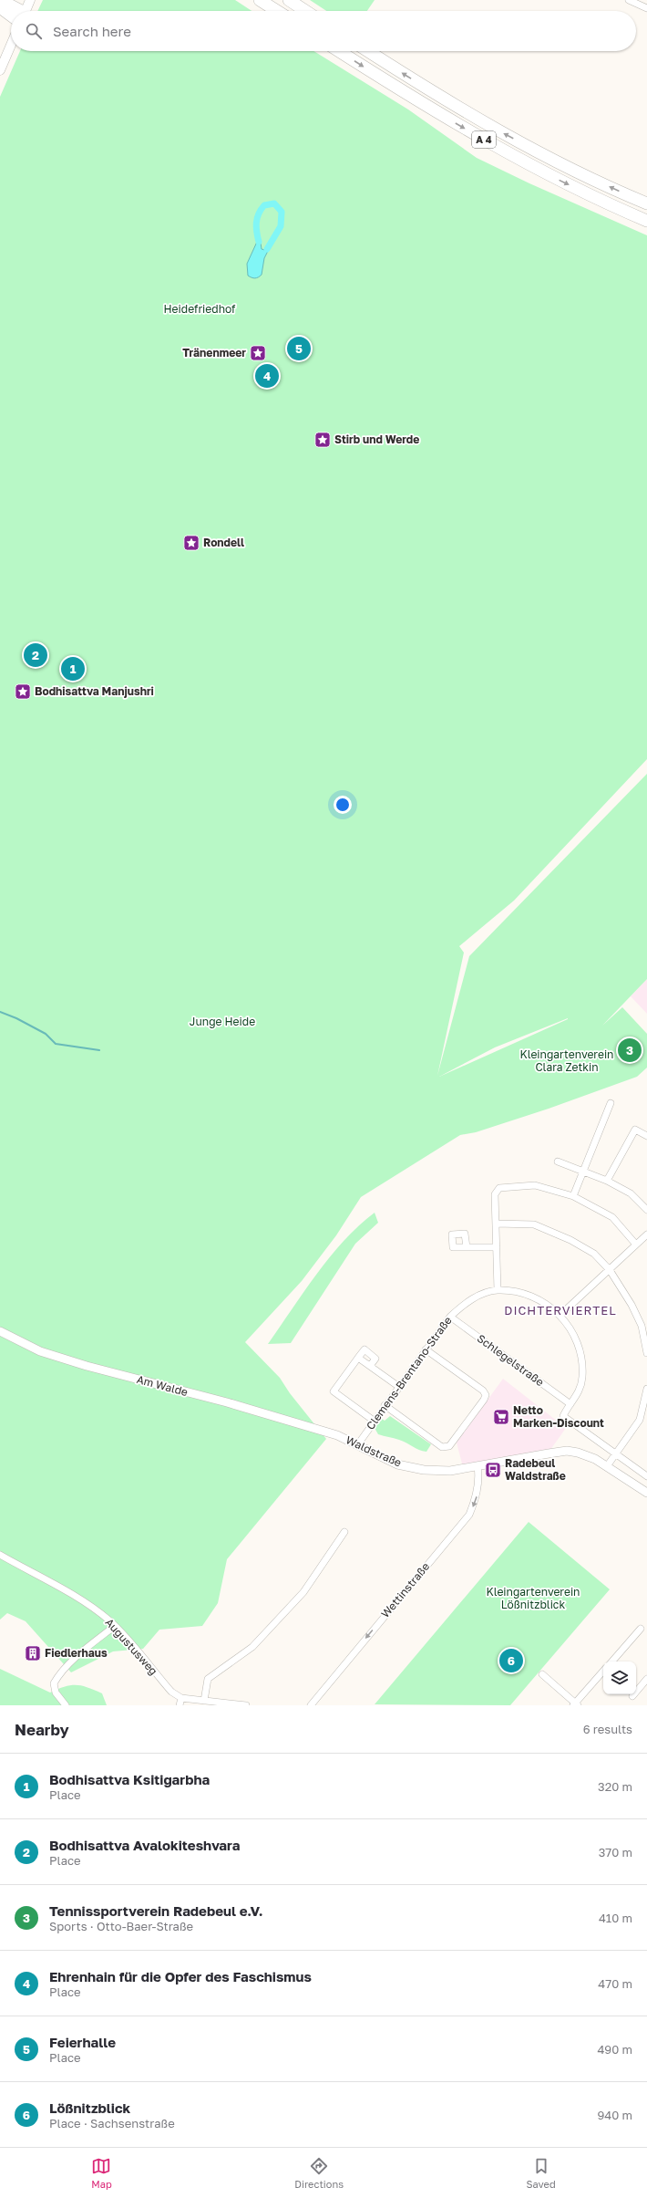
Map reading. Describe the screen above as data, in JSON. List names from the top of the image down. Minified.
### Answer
{"streets":{"highway":["A 4"],"street":["Schlegelstraße","Clemens-Brentano-Straße","Am Walde","Waldstraße","Wettinstraße","Augustusweg"]},"crossings":[["Schlegelstraße","Clemens-Brentano-Straße"],["Clemens-Brentano-Straße","Waldstraße"],["Am Walde","Waldstraße"],["Waldstraße","Wettinstraße"]],"one_way":["Wettinstraße"],"districts":["DICHTERVIERTEL"],"parks":["Heidefriedhof","Junge Heide","Kleingartenverein Clara Zetkin","Kleingartenverein Lößnitzblick"],"places":{"place":["Tränenmeer","Stirb und Werde","Rondell","Bodhisattva Manjushri"],"supermarket":["Netto Marken-Discount"],"bus stop":["Radebeul Waldstraße"],"building":["Fiedlerhaus"]},"page":{"search":"Search here","pins":["5","4","2","1","3","6"],"heading":["Nearby","6 results"],"list":[{"mark":"1","name":"Bodhisattva Ksitigarbha","note":"Place","value":"320 m"},{"mark":"2","name":"Bodhisattva Avalokiteshvara","note":"Place","value":"370 m"},{"mark":"3","name":"Tennissportverein Radebeul e.V.","note":"Sports · Otto-Baer-Straße","value":"410 m"},{"mark":"4","name":"Ehrenhain für die Opfer des Faschismus","note":"Place","value":"470 m"},{"mark":"5","name":"Feierhalle","note":"Place","value":"490 m"},{"mark":"6","name":"Lößnitzblick","note":"Place · Sachsenstraße","value":"940 m"}],"nav":["Map","Directions","Saved"]}}
